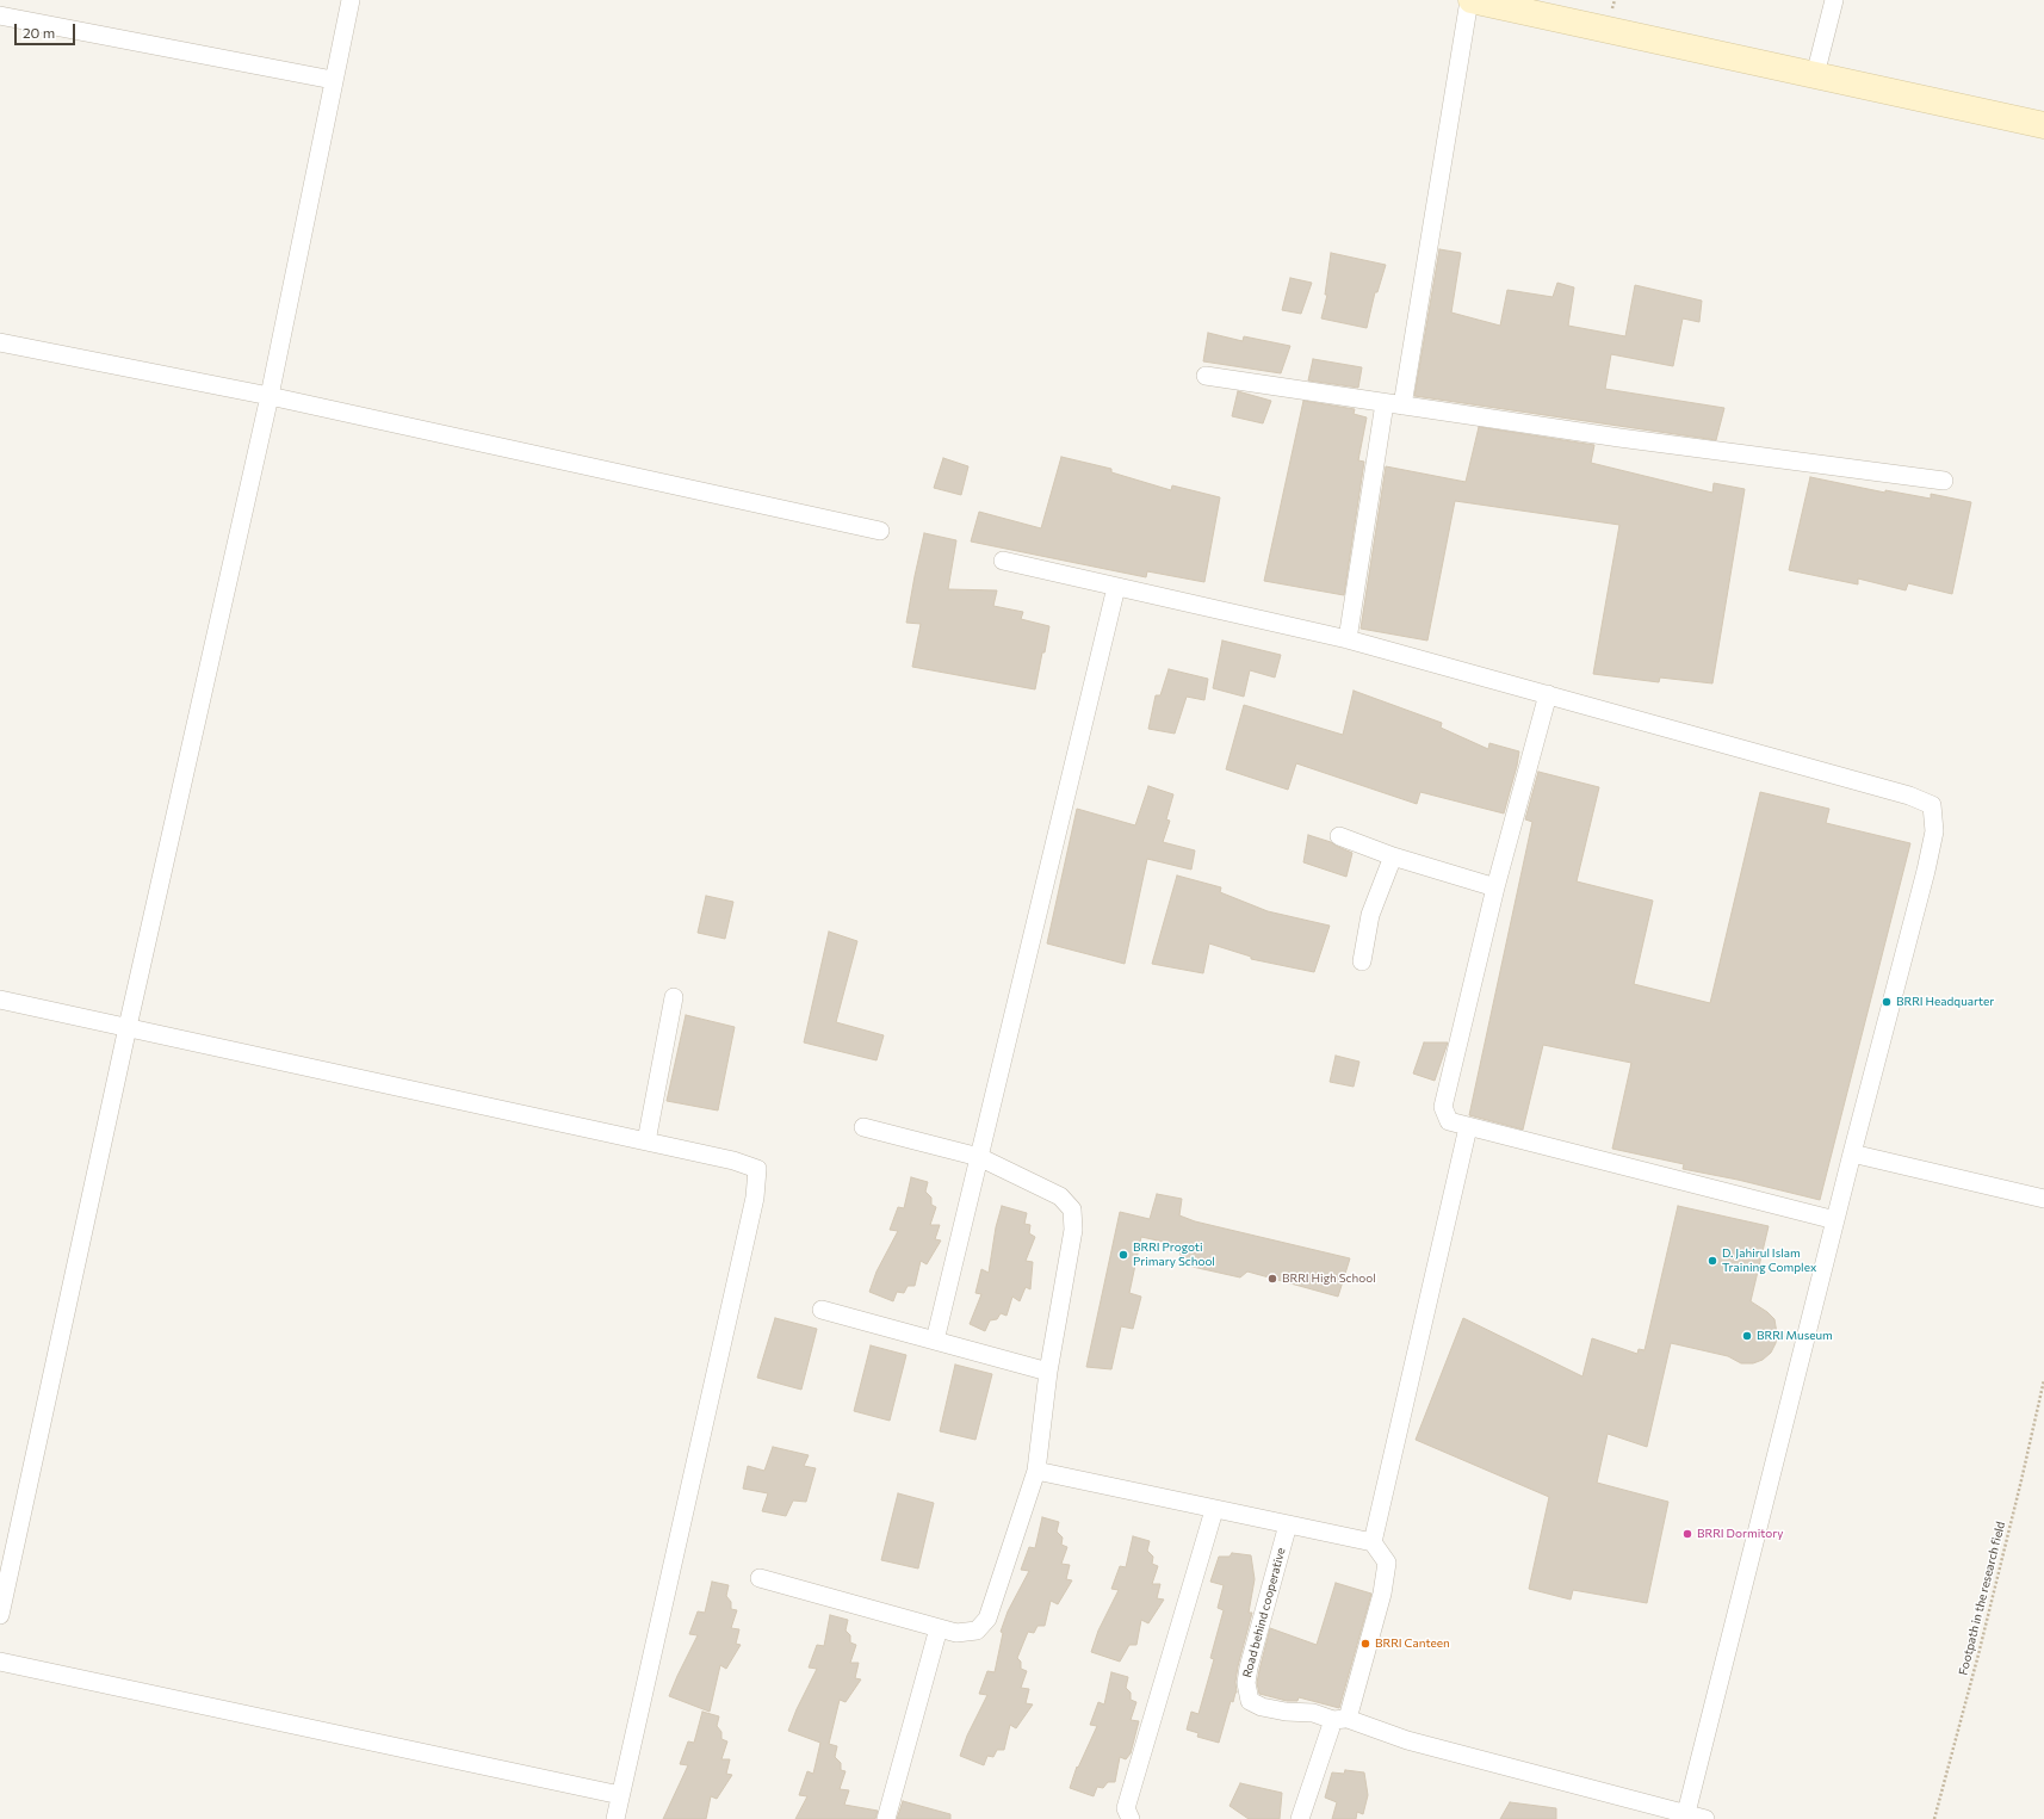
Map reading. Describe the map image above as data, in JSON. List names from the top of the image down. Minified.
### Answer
{"streets":{"street":["Road behind cooperative"],"path":["Footpath in the research field"]},"places":["BRRI Headquarter","BRRI Progoti Primary School","D. Jahirul Islam Training Complex","BRRI High School","BRRI Museum","BRRI Dormitory","BRRI Canteen"],"scale_bar":"20 m"}
